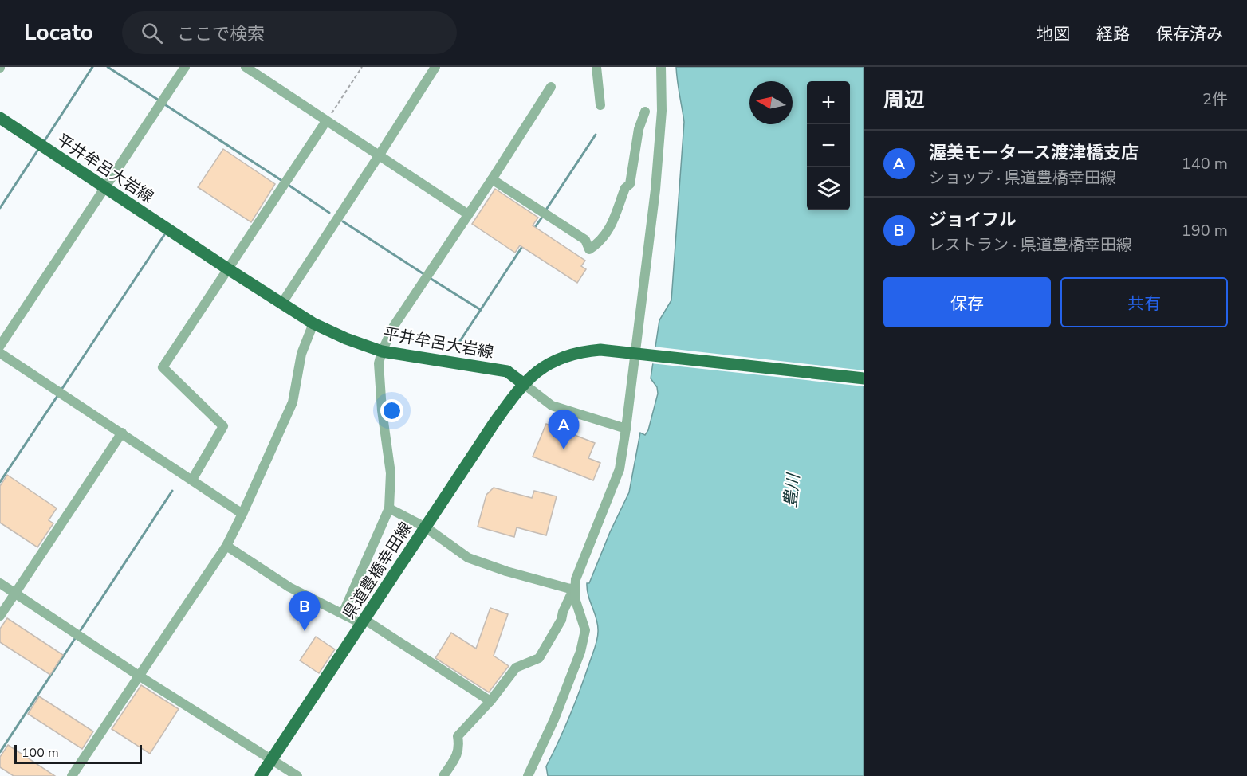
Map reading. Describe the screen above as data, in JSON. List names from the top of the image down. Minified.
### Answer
{"streets":{"main road":["平井牟呂大岩線","県道豊橋幸田線"]},"crossings":[["平井牟呂大岩線","県道豊橋幸田線"]],"water":["豊川"],"scale_bar":"100 m","north":"left","page":{"header":"Locato","search":"ここで検索","nav":["地図","経路","保存済み"],"heading":["周辺","2件"],"map_buttons":["+","−"],"list":[{"mark":"A","name":"渥美モータース渡津橋支店","note":"ショップ · 県道豊橋幸田線","value":"140 m"},{"mark":"B","name":"ジョイフル","note":"レストラン · 県道豊橋幸田線","value":"190 m"}],"buttons":["保存","共有"],"pins":["A","B"],"scale":"100 m"}}
